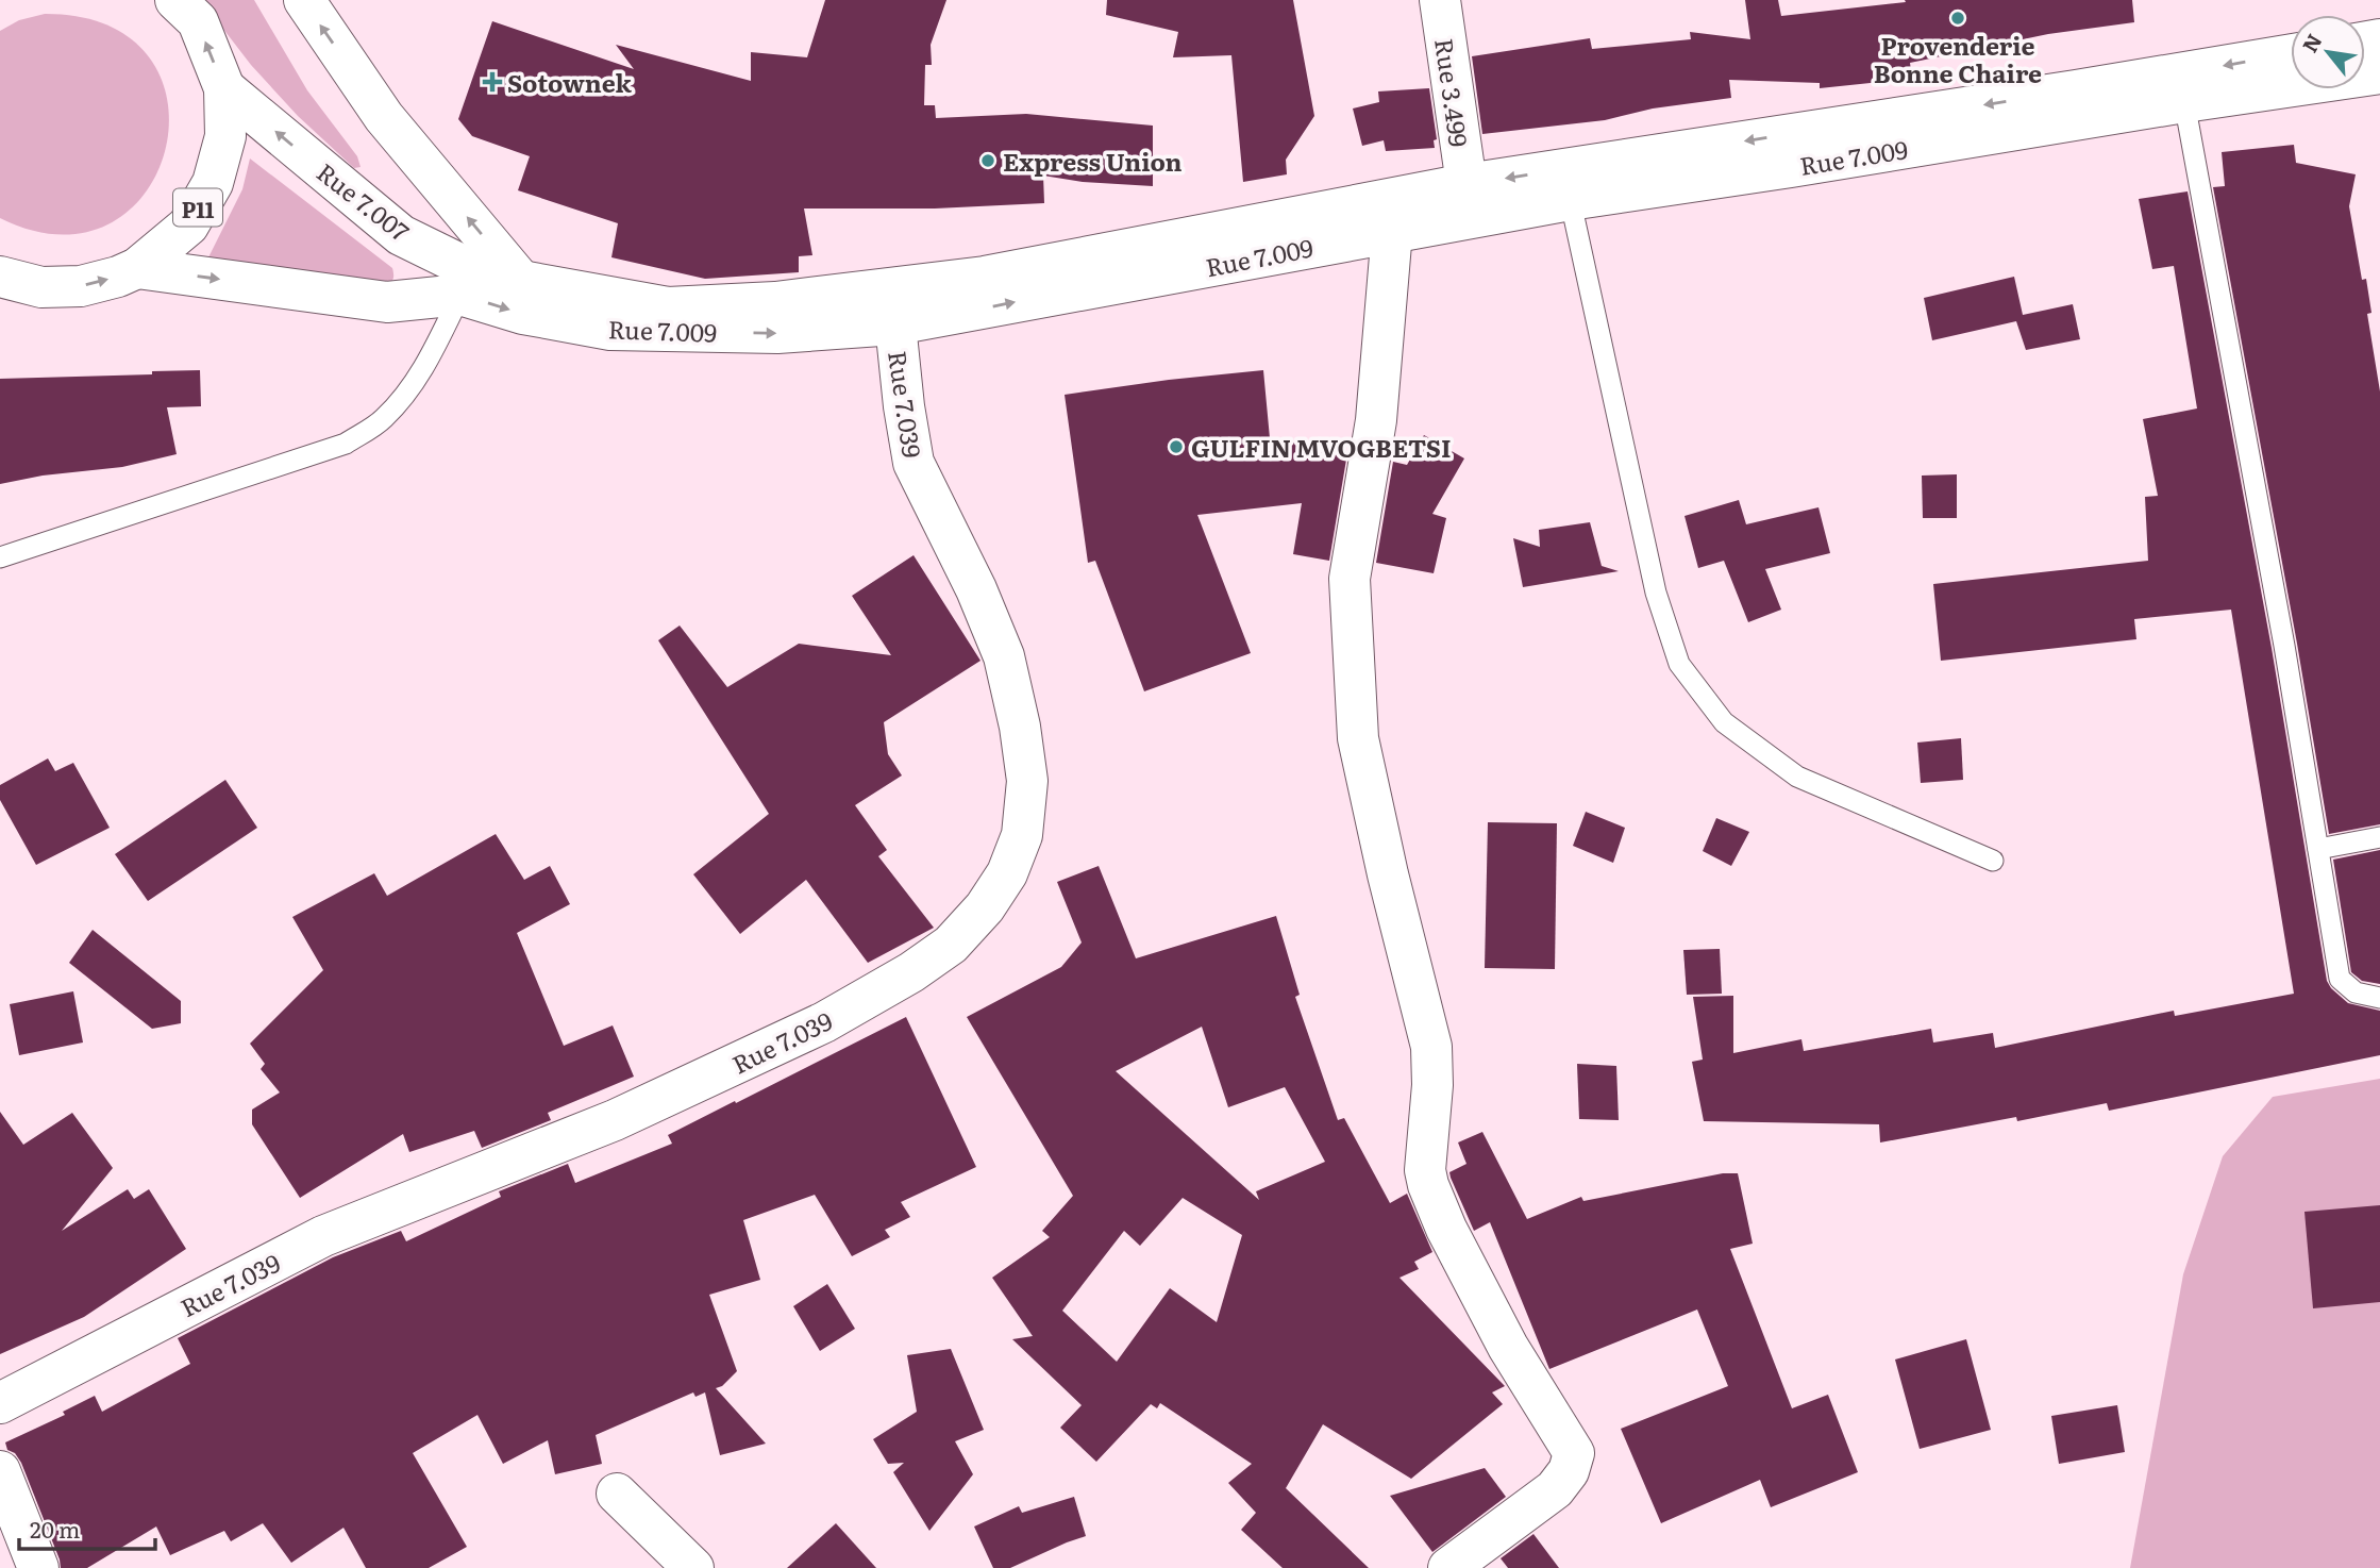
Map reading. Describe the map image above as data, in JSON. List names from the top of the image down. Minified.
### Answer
{"streets":{"main road":["Rue 3.499","Rue 7.009","Rue 7.007","P11","Rue 7.039"]},"crossings":[["Rue 3.499","Rue 7.009"],["Rue 7.009","Rue 7.007"],["Rue 7.009","P11"],["Rue 7.009","Rue 7.039"],["Rue 7.007","P11"]],"places":{"other":["Provenderie Bonne Chaire","Express Union","GULFIN MVOGBETSI"],"health":["Sotownek"]},"scale_bar":"20 m","north":"top left"}
